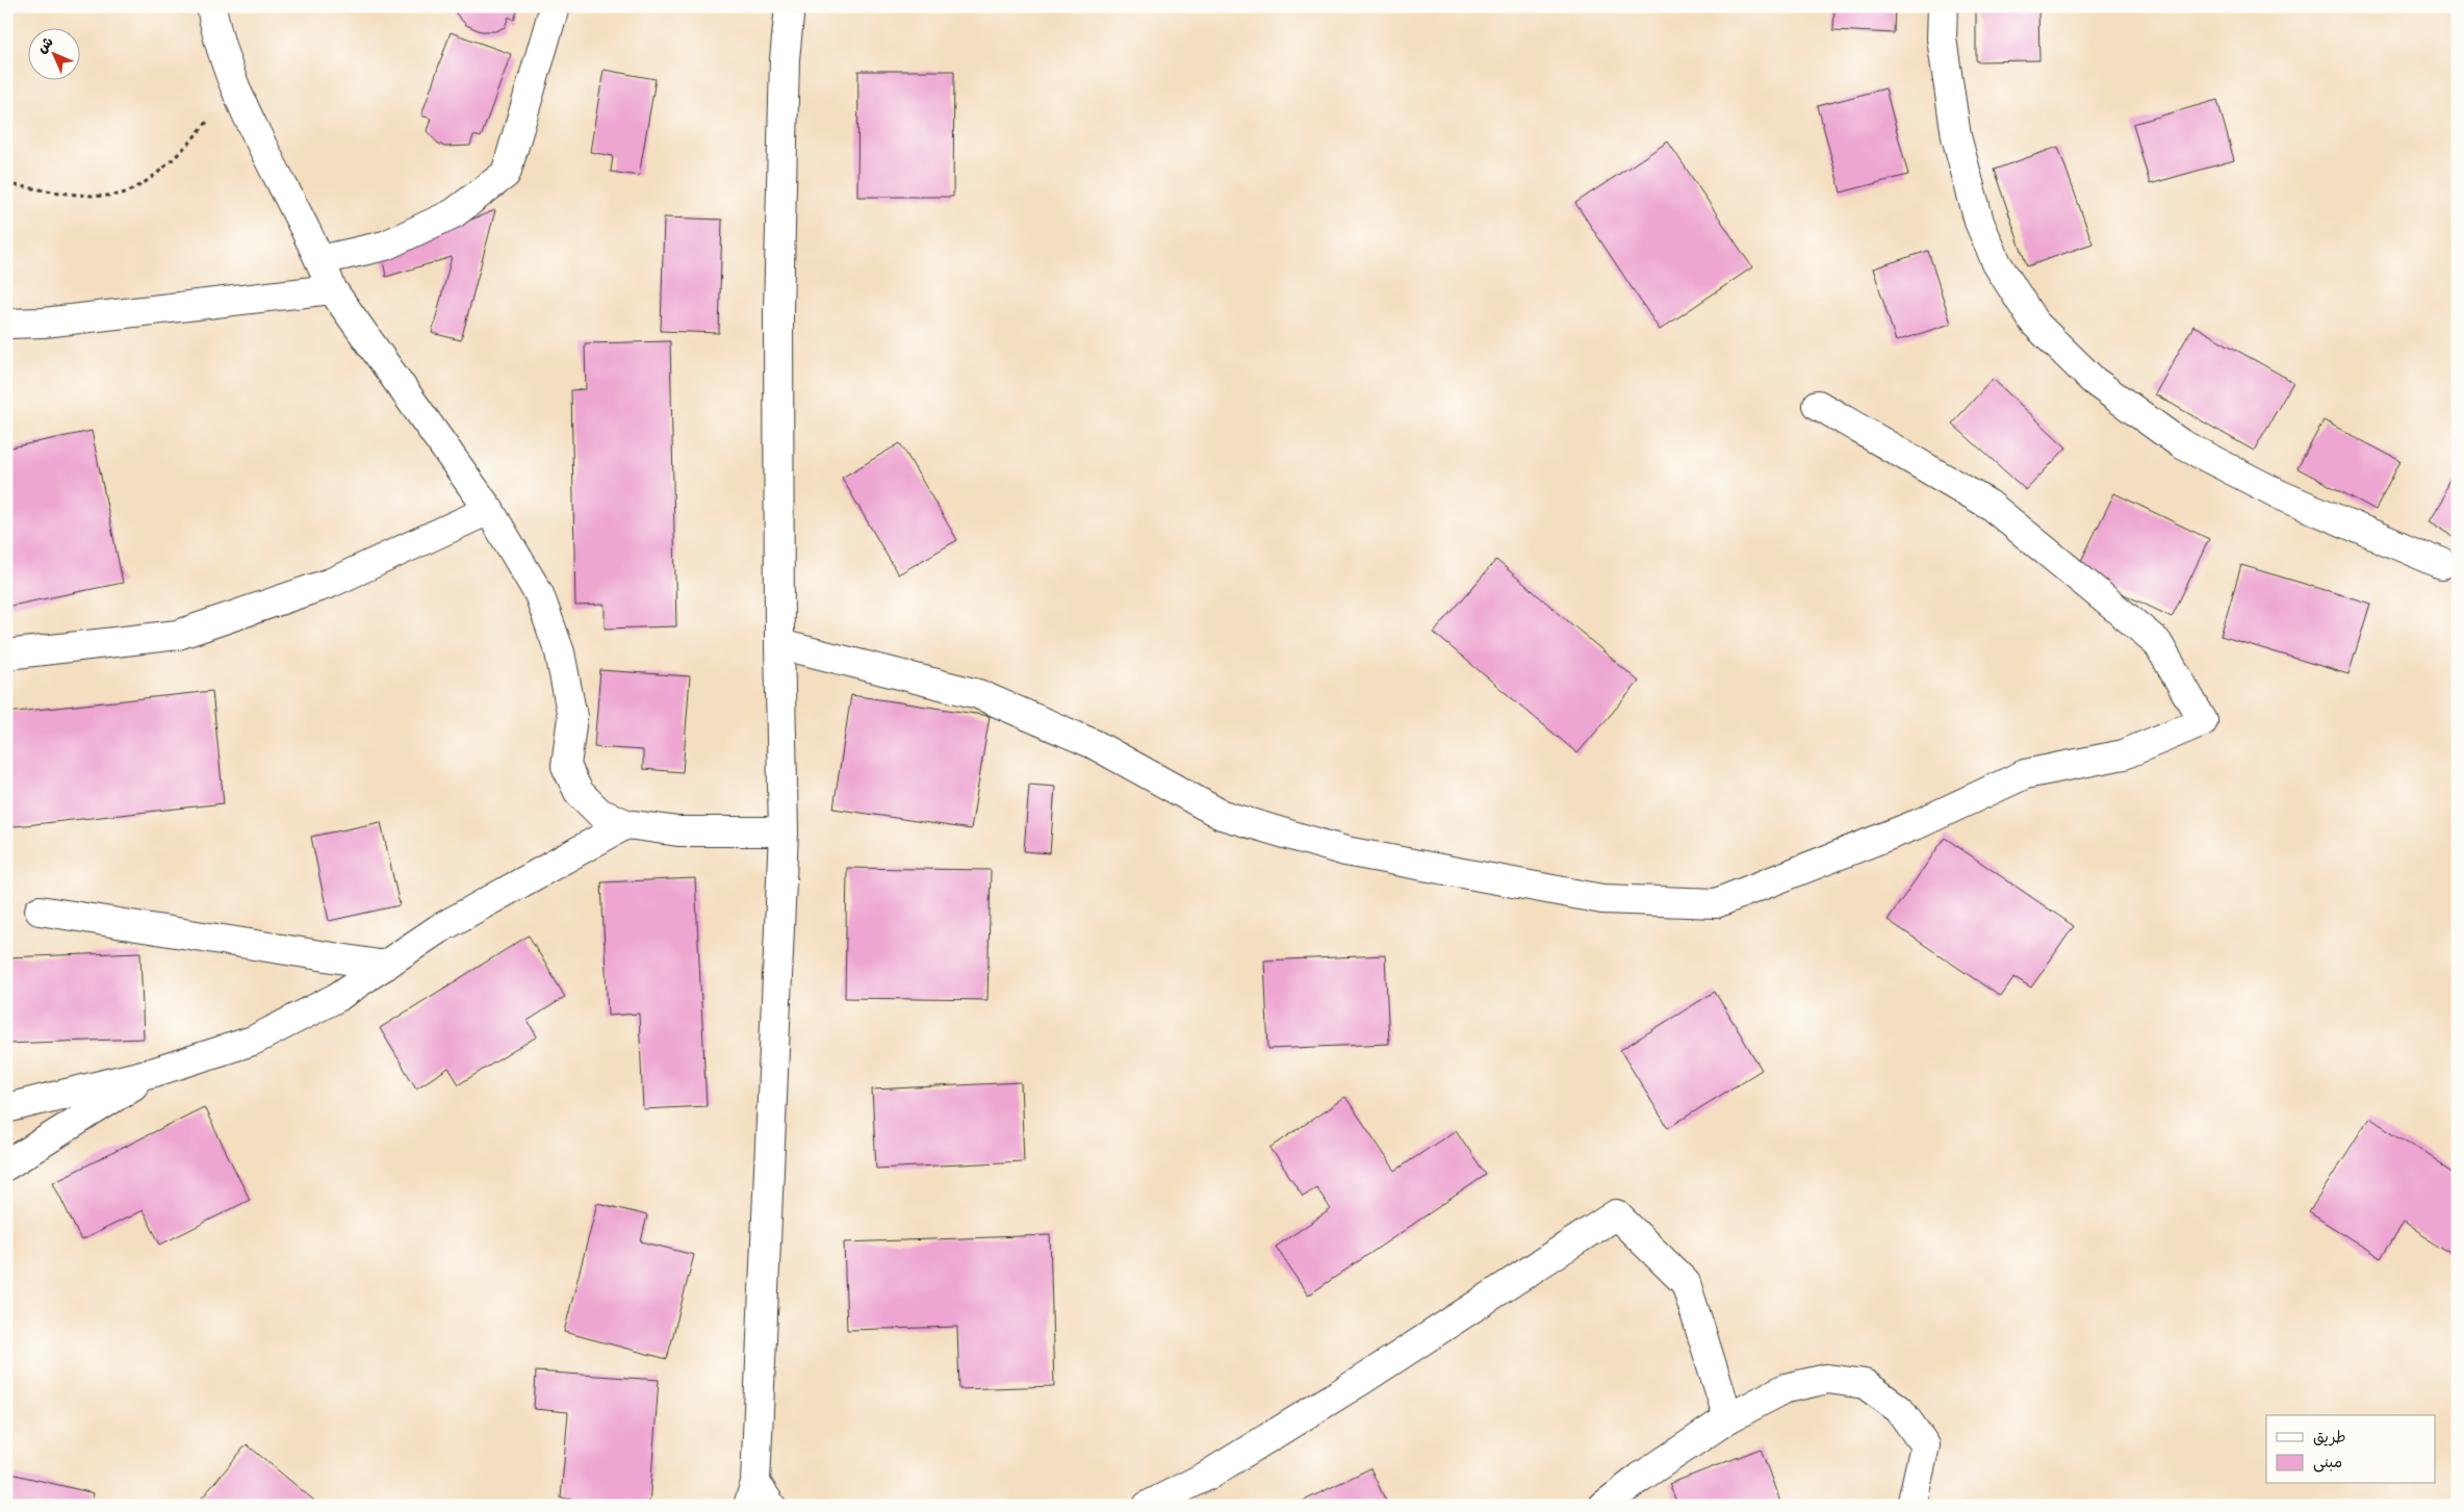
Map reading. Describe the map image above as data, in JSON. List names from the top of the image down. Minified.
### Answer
{"legend":["طريق","مبنى"],"north":"top left"}
